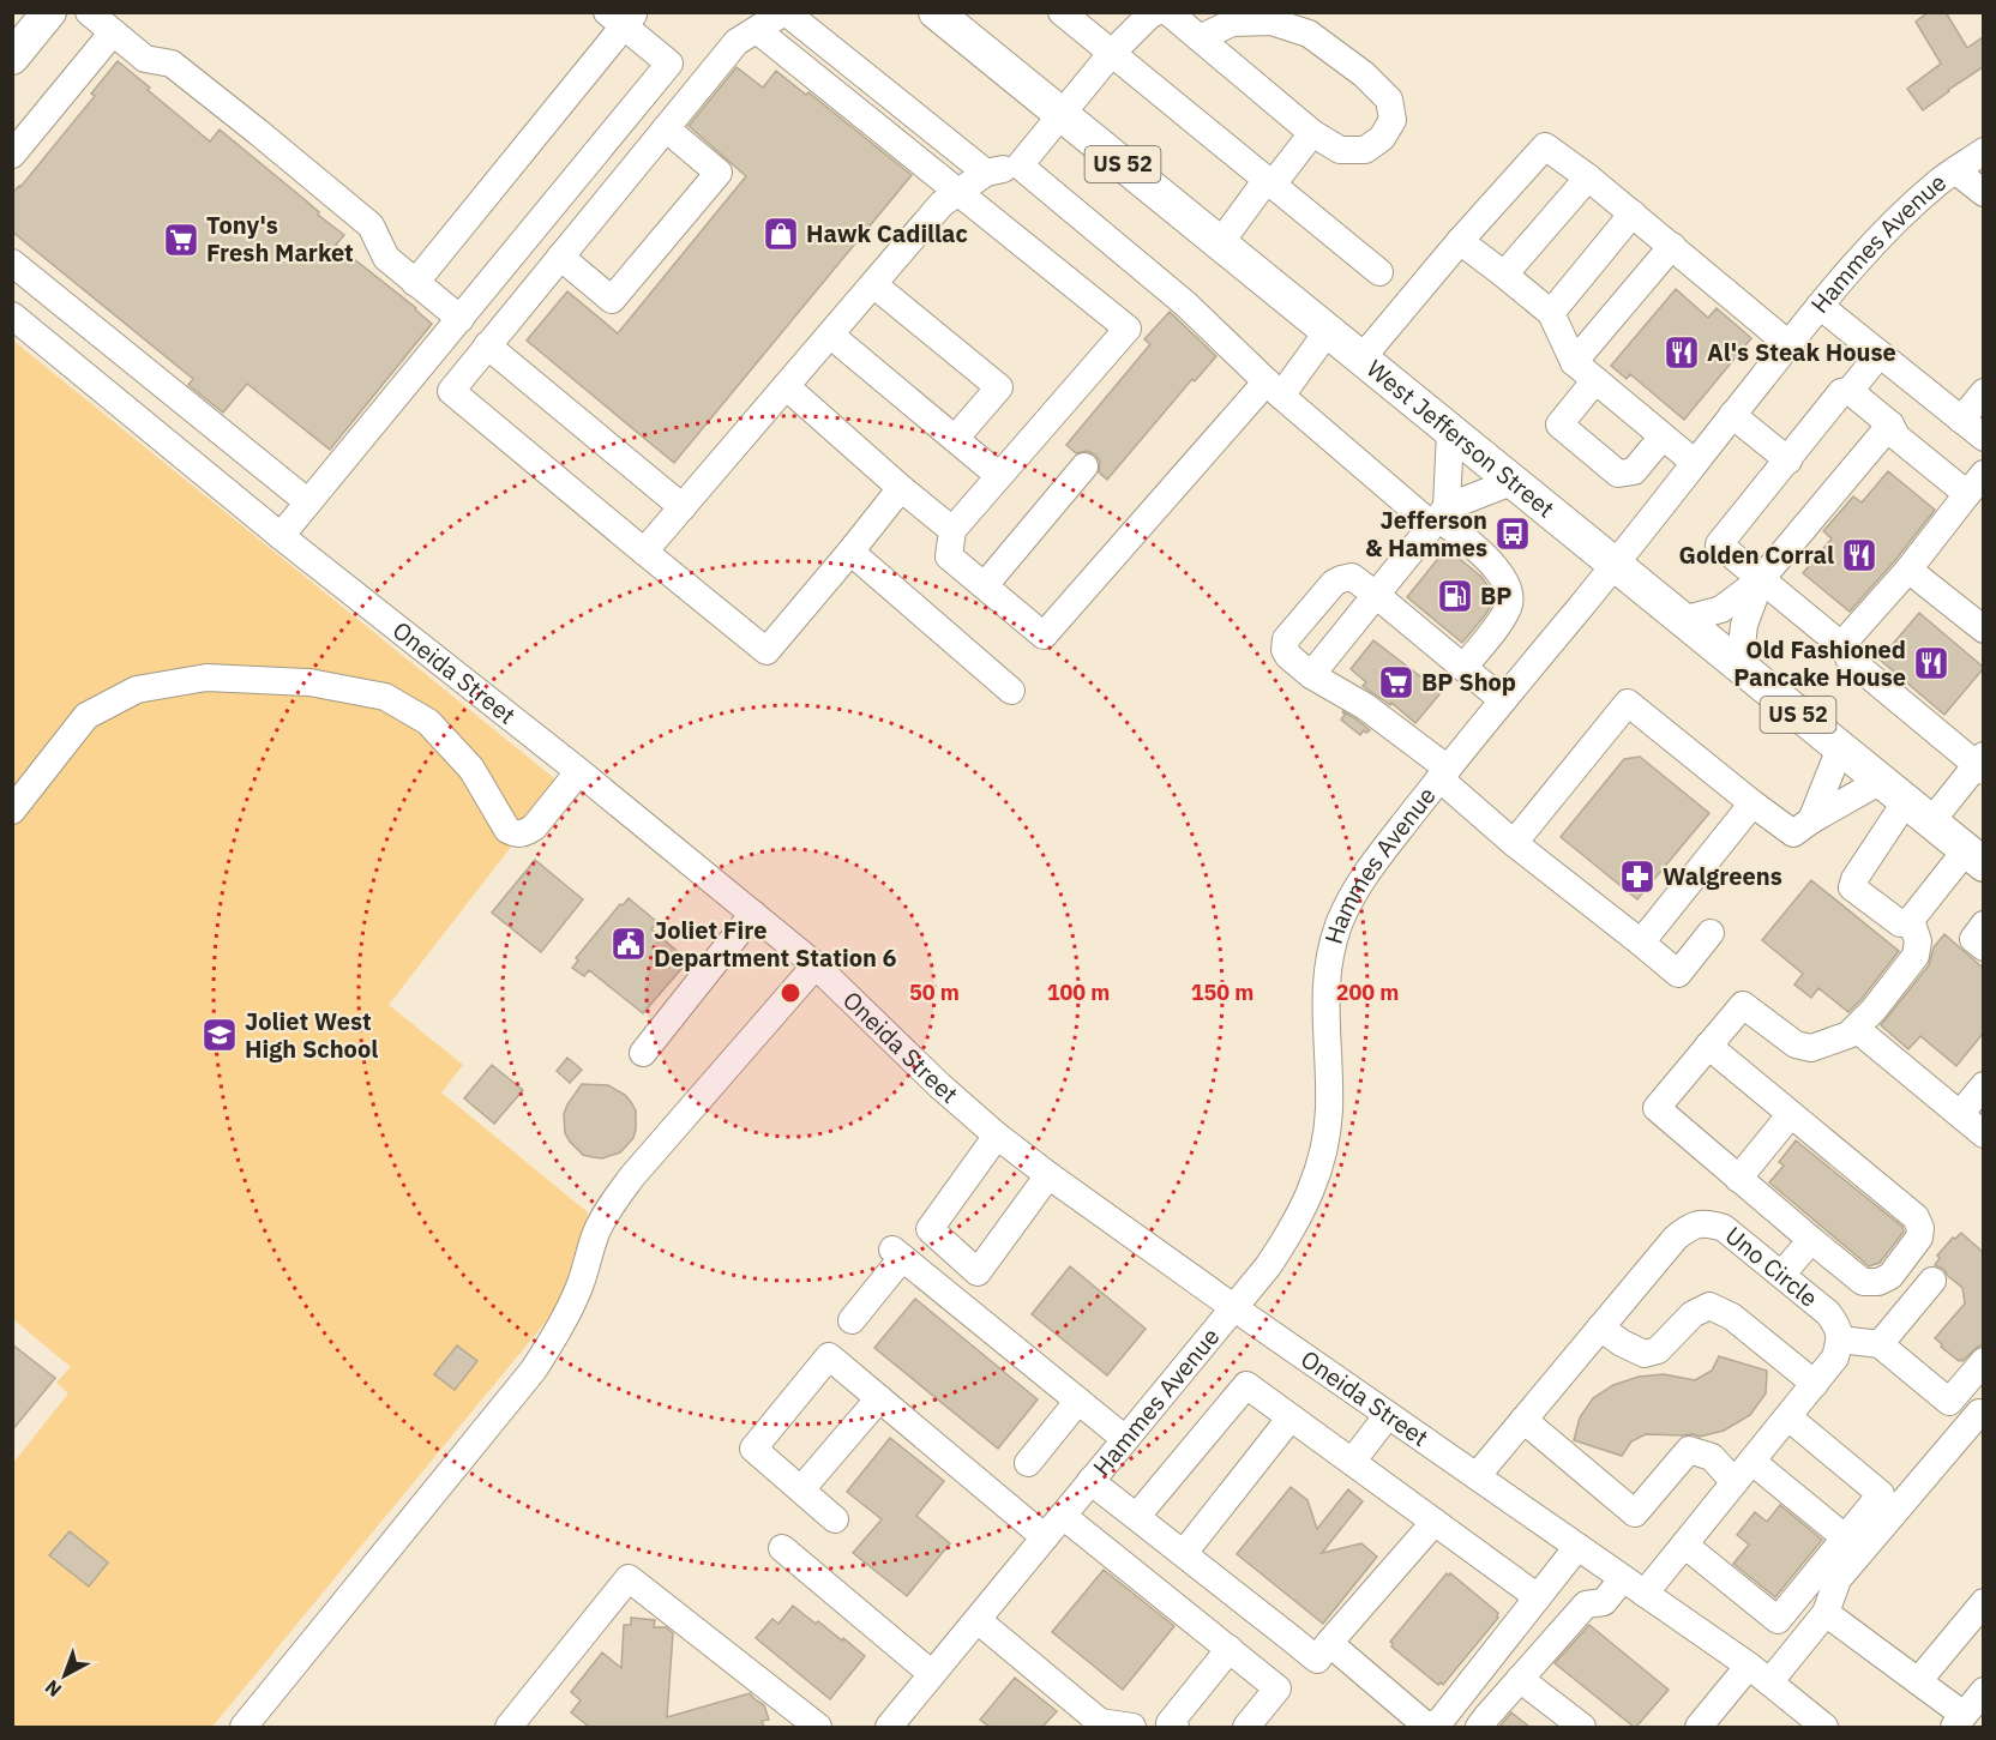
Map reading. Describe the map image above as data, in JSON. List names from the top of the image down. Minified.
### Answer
{"streets":{"main road":["US 52","West Jefferson Street"],"street":["Hammes Avenue","Oneida Street","Uno Circle"]},"crossings":[["Hammes Avenue","West Jefferson Street"],["Hammes Avenue","Oneida Street"],["Oneida Street","Uno Circle"]],"places":{"shop":["Hawk Cadillac"],"supermarket":["Tony's Fresh Market","BP Shop"],"restaurant":["Al's Steak House","Golden Corral","Old Fashioned Pancake House"],"bus stop":["Jefferson & Hammes"],"fuel station":["BP"],"pharmacy":["Walgreens"],"public building":["Joliet Fire Department Station 6"],"school or university":["Joliet West High School"]},"north":"bottom left","rings":["50 m","100 m","150 m","200 m"]}
